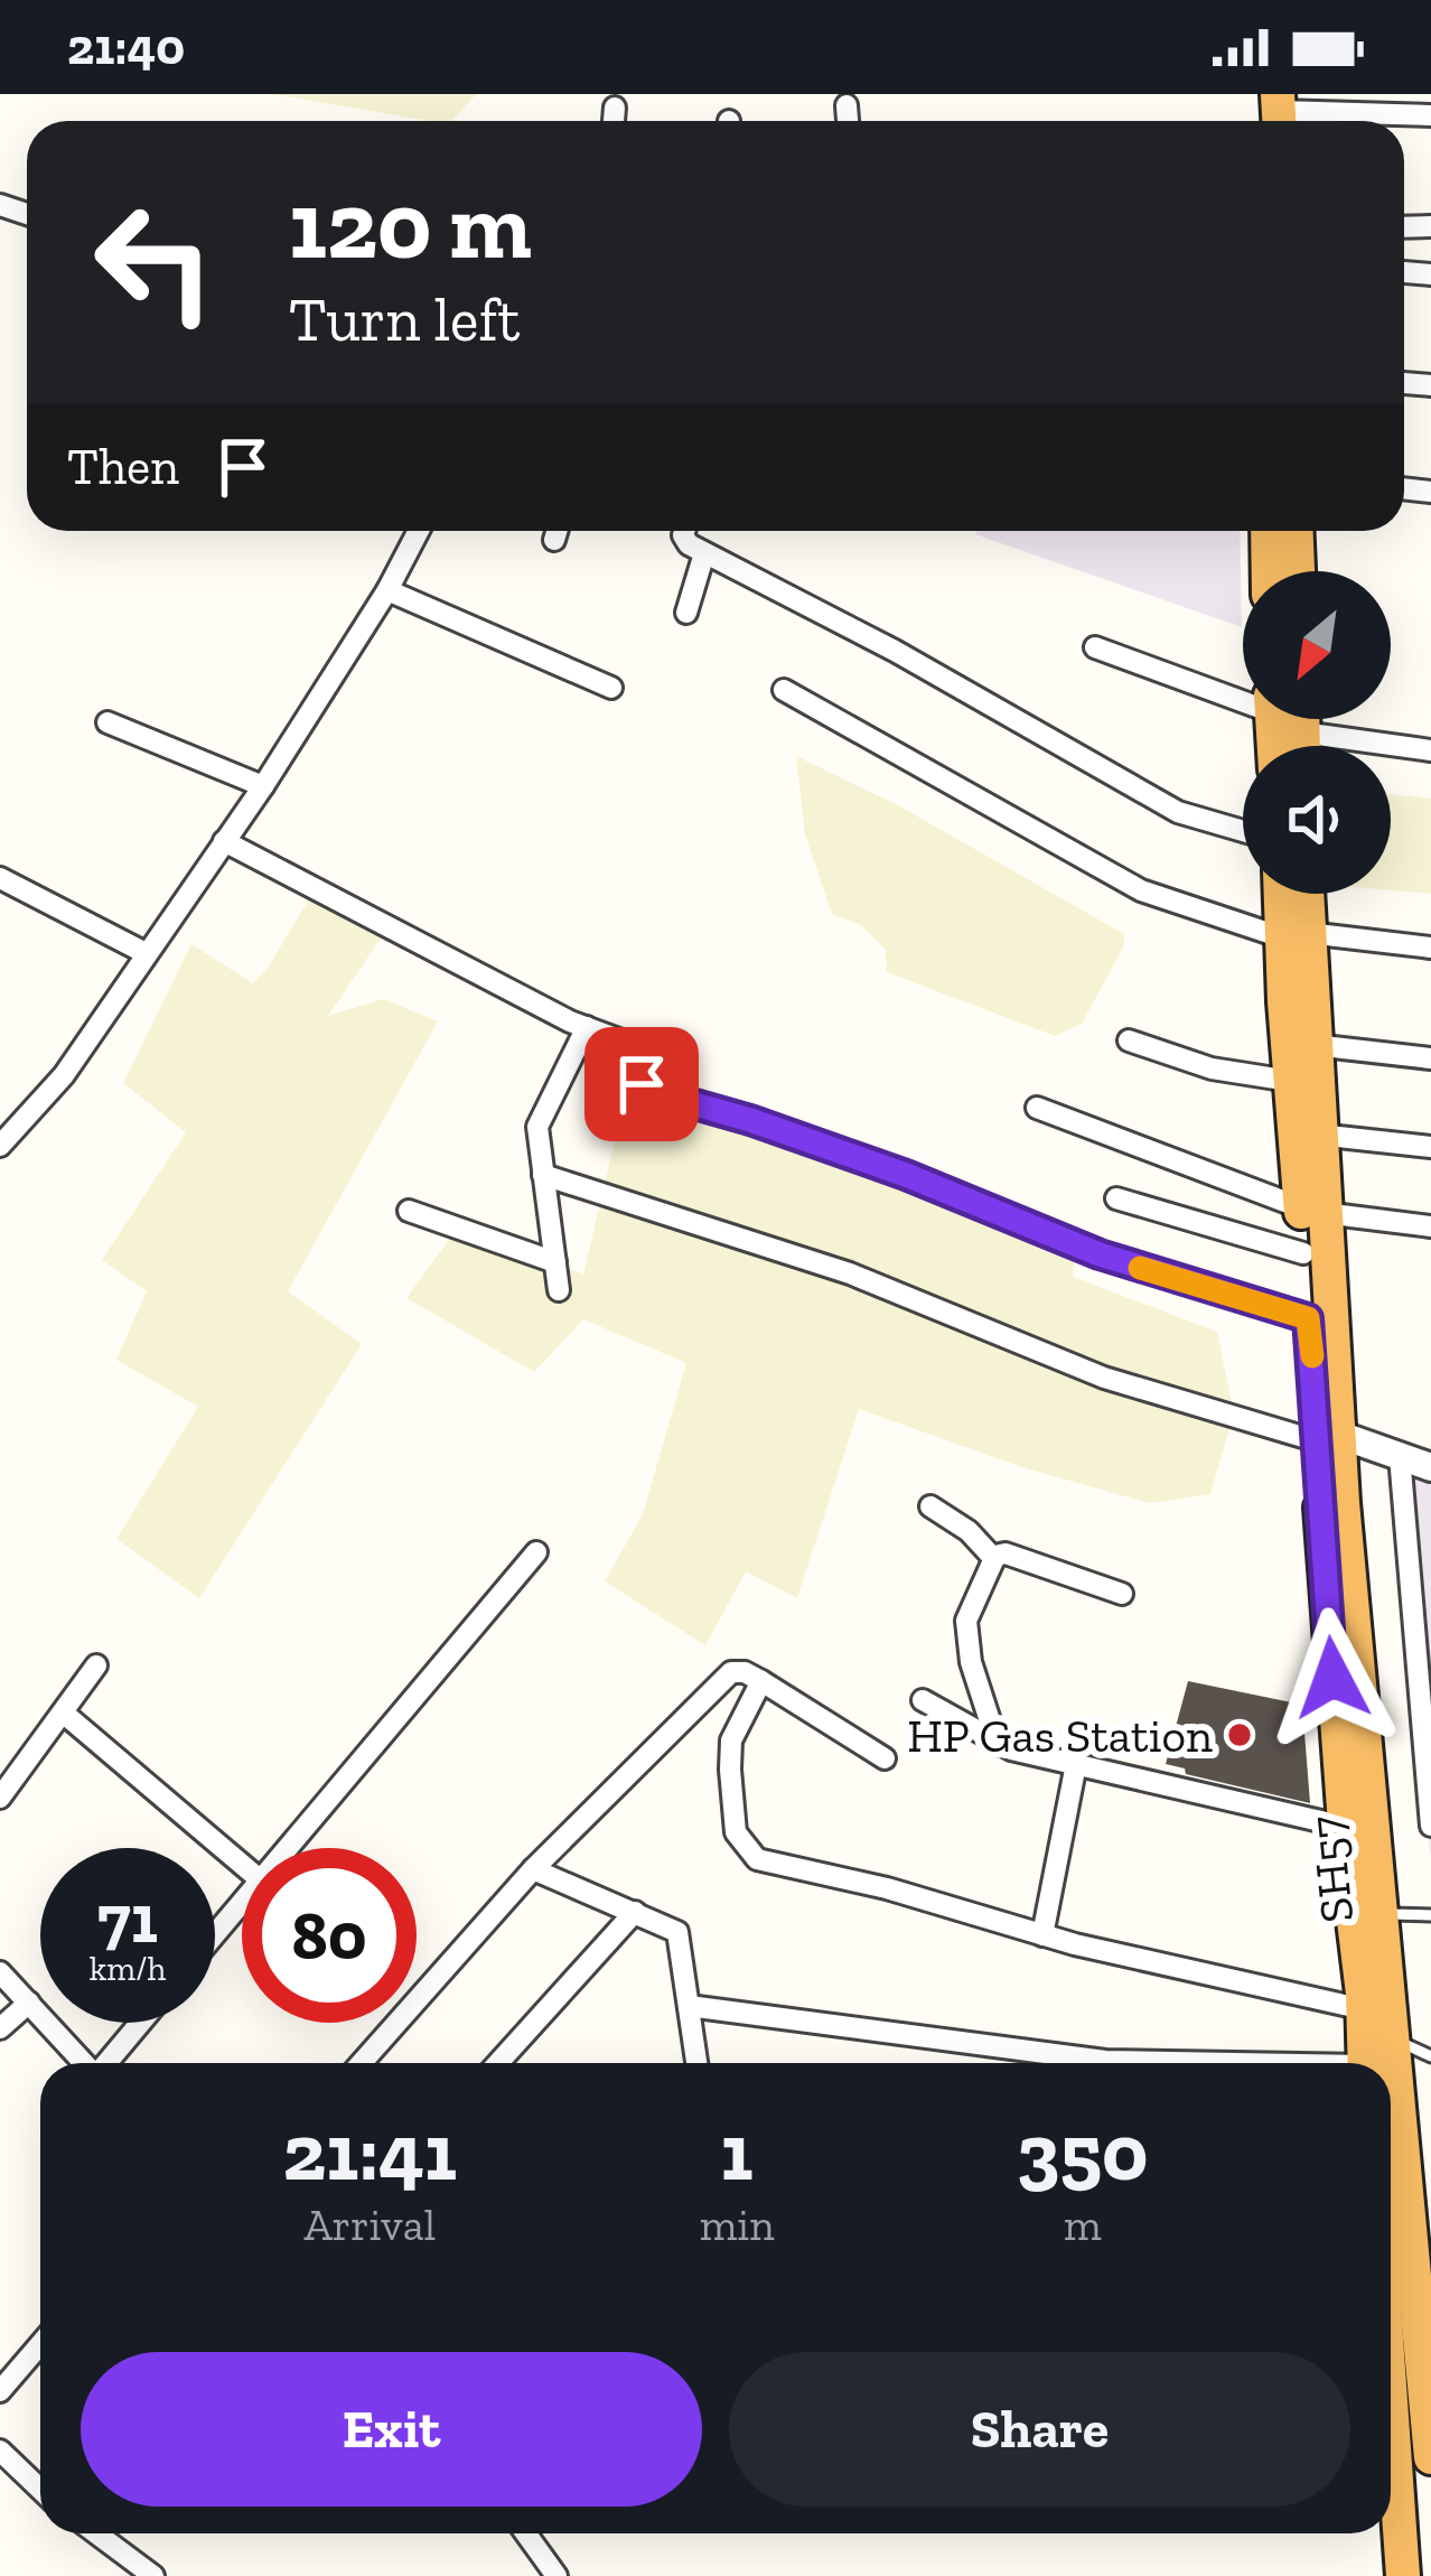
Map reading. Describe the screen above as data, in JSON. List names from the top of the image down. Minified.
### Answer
{"streets":{"highway":["SH57"]},"places":["HP Gas Station"],"north":"bottom left","page":{"status":"21:40","turn":["120 m","Turn left"],"then":"Then","speed":"71 km/h","limit":"80","eta":["21:41","Arrival","1","min","350","m"],"buttons":["Exit","Share"]}}
